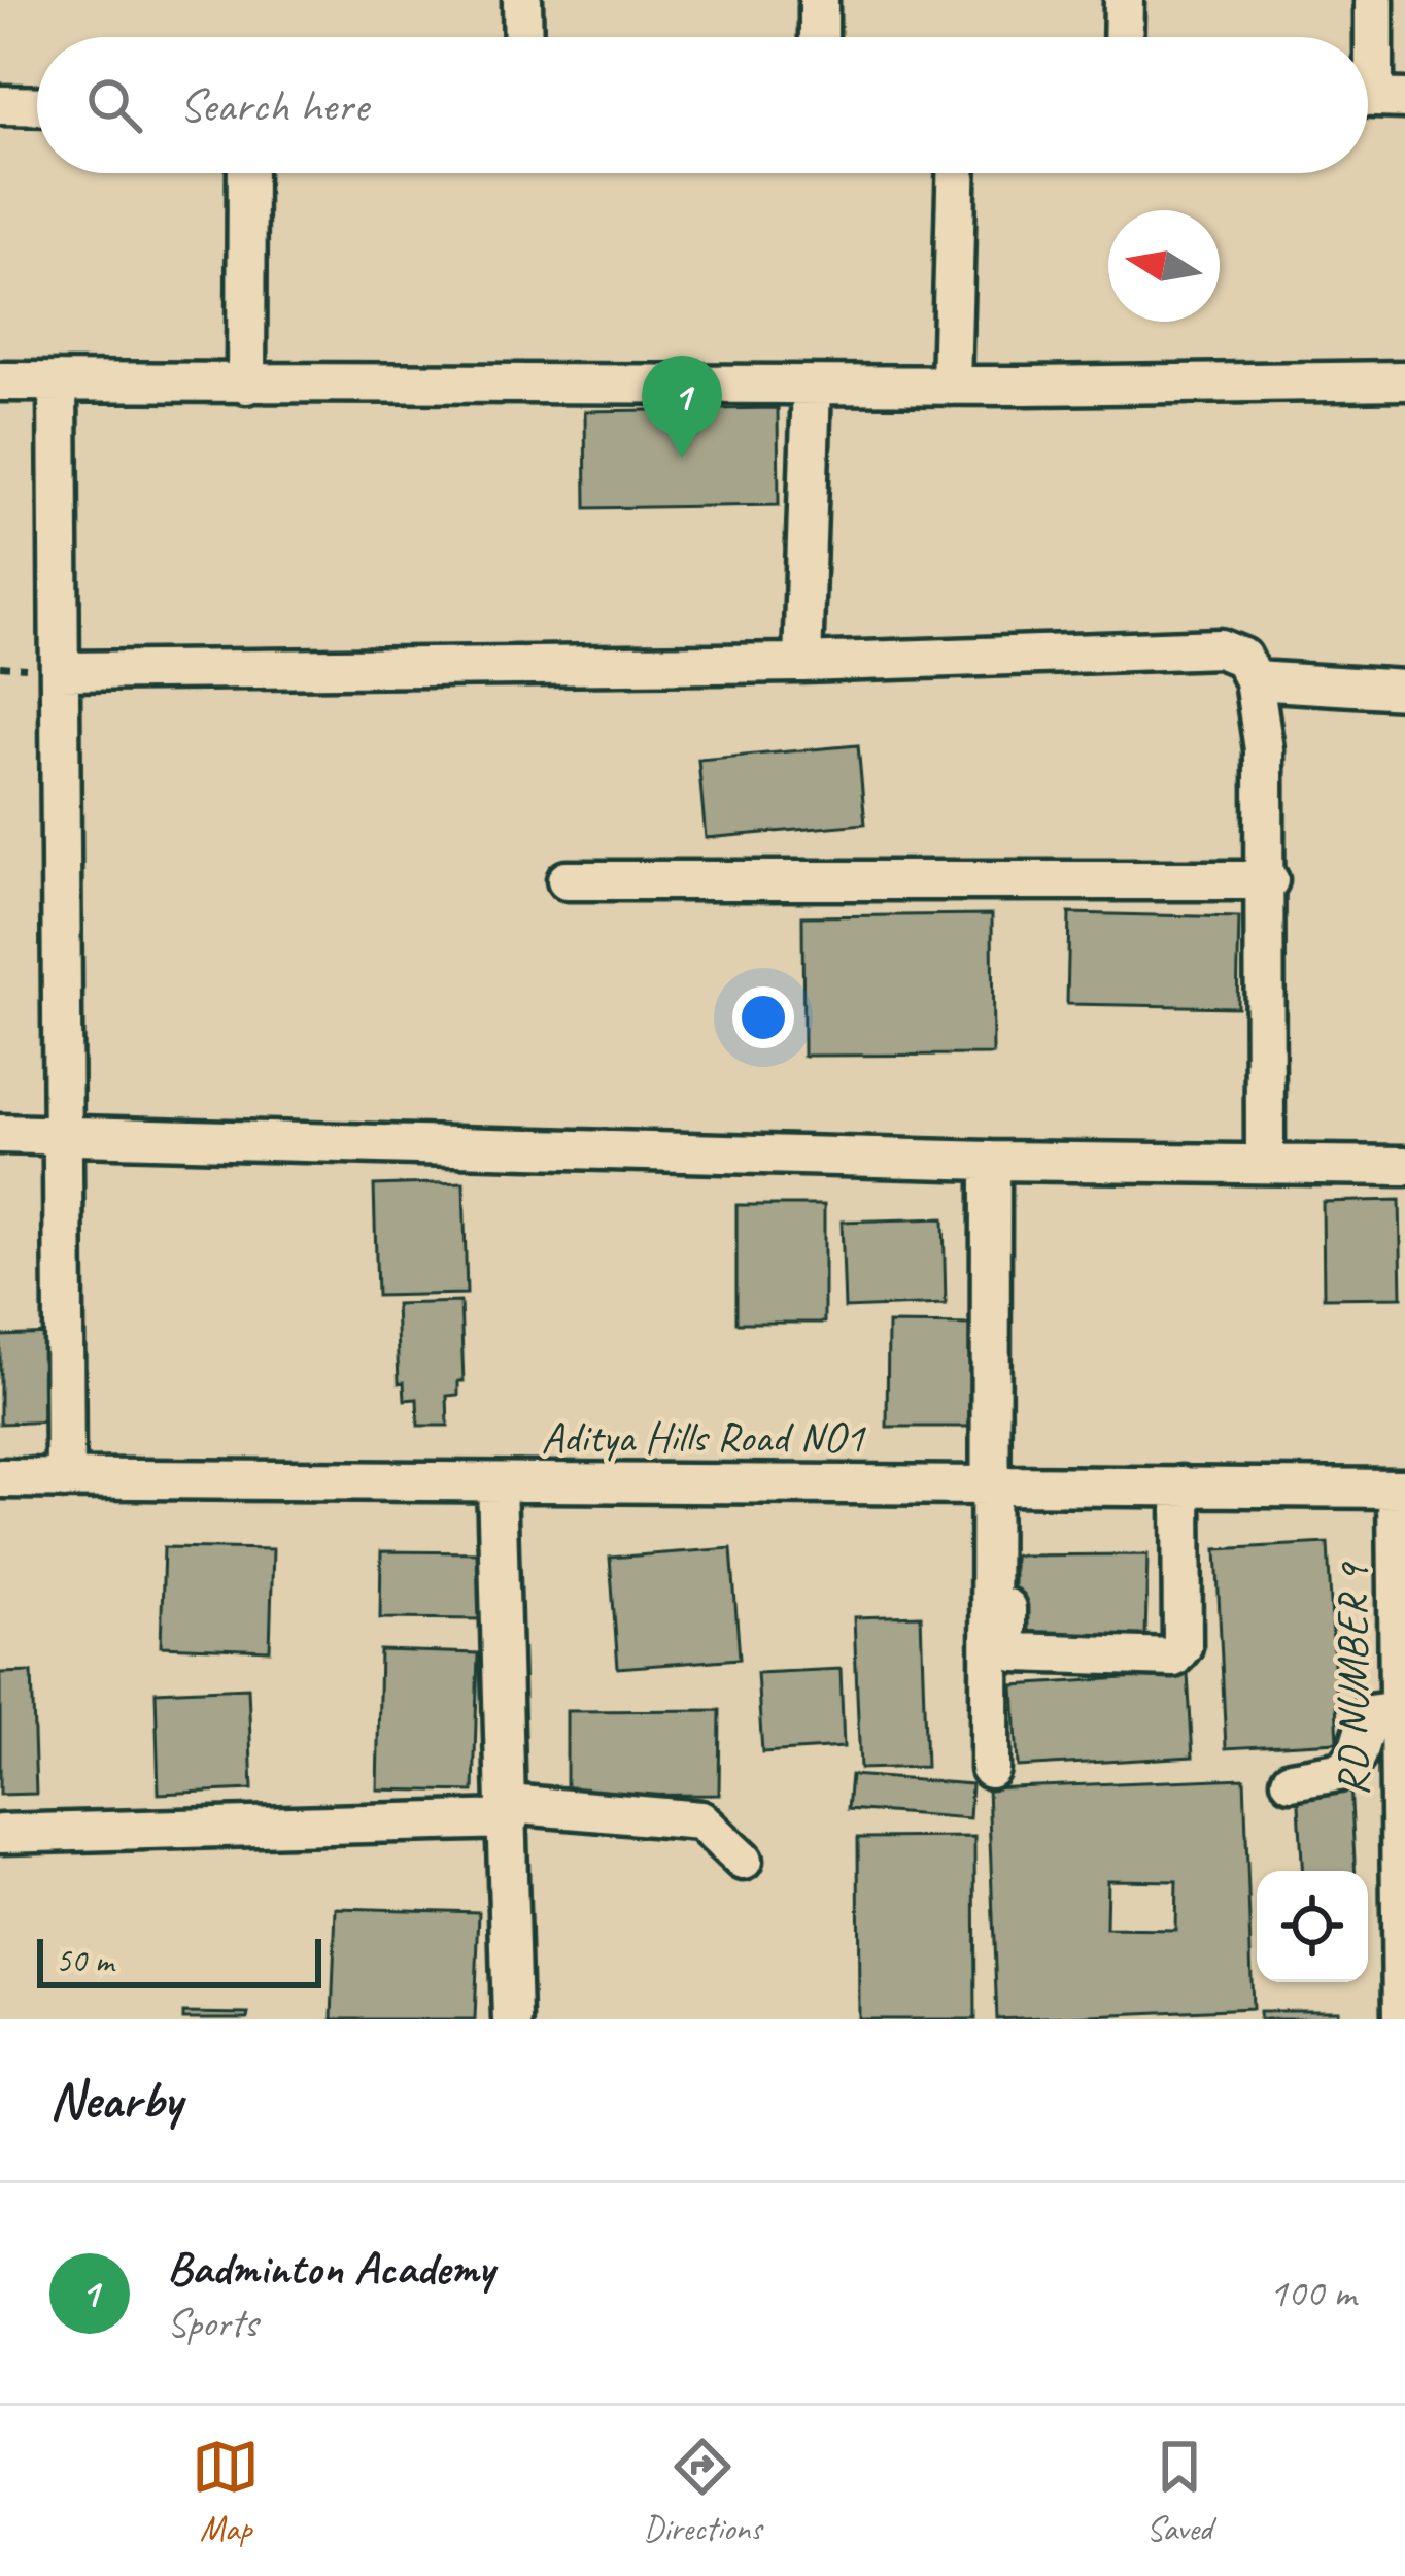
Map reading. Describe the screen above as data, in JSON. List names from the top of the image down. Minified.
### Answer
{"streets":{"street":["Aditya Hills Road NO1","RD NUMBER 9"]},"crossings":[["Aditya Hills Road NO1","RD NUMBER 9"]],"scale_bar":"50 m","north":"left","page":{"search":"Search here","pins":"1","scale":"50 m","heading":"Nearby","list":[{"mark":"1","name":"Badminton Academy","note":"Sports","value":"100 m"}],"nav":["Map","Directions","Saved"]}}
